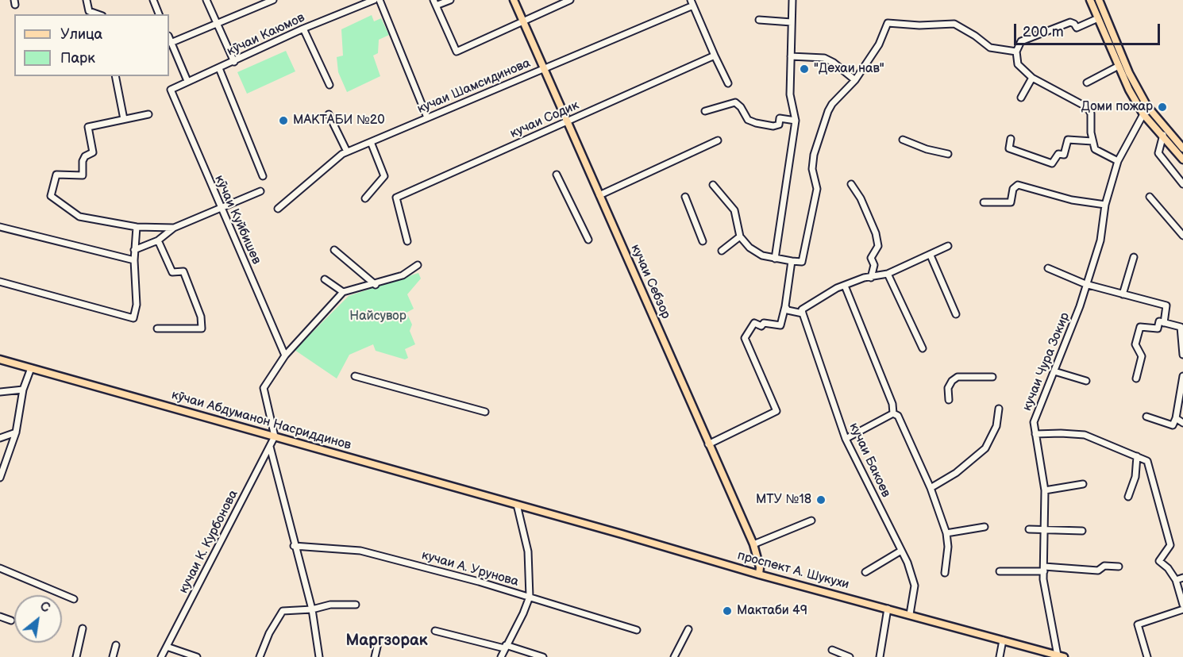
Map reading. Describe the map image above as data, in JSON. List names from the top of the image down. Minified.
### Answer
{"streets":{"main road":["кучаи Себзор","кӯчаи Абдуманон Насриддинов","проспект А. Шукухи"],"street":["кӯчаи Каюмов","кучаи Шамсидинова","кучаи Содик","кӯчаи Куйбишев","кучаи Чура Зокир","кучаи Бакоев","кучаи К. Курбонова","кучаи А. Урунова"]},"crossings":[["кӯчаи Каюмов","кӯчаи Куйбишев"],["кучаи Шамсидинова","кучаи Себзор"],["кучаи Содик","кучаи Себзор"],["кучаи Себзор","проспект А. Шукухи"],["кучаи Чура Зокир","проспект А. Шукухи"],["кӯчаи Абдуманон Насриддинов","кучаи К. Курбонова"],["кӯчаи Абдуманон Насриддинов","проспект А. Шукухи"],["кучаи Бакоев","проспект А. Шукухи"]],"districts":["Маргзорак"],"parks":["Найсувор"],"places":["\"Дехаи нав\"","Доми пожар","МАКТАБИ №20","МТУ №18","Мактаби 49"],"legend":["Улица","Парк"],"scale_bar":"200 m","north":"top right"}
